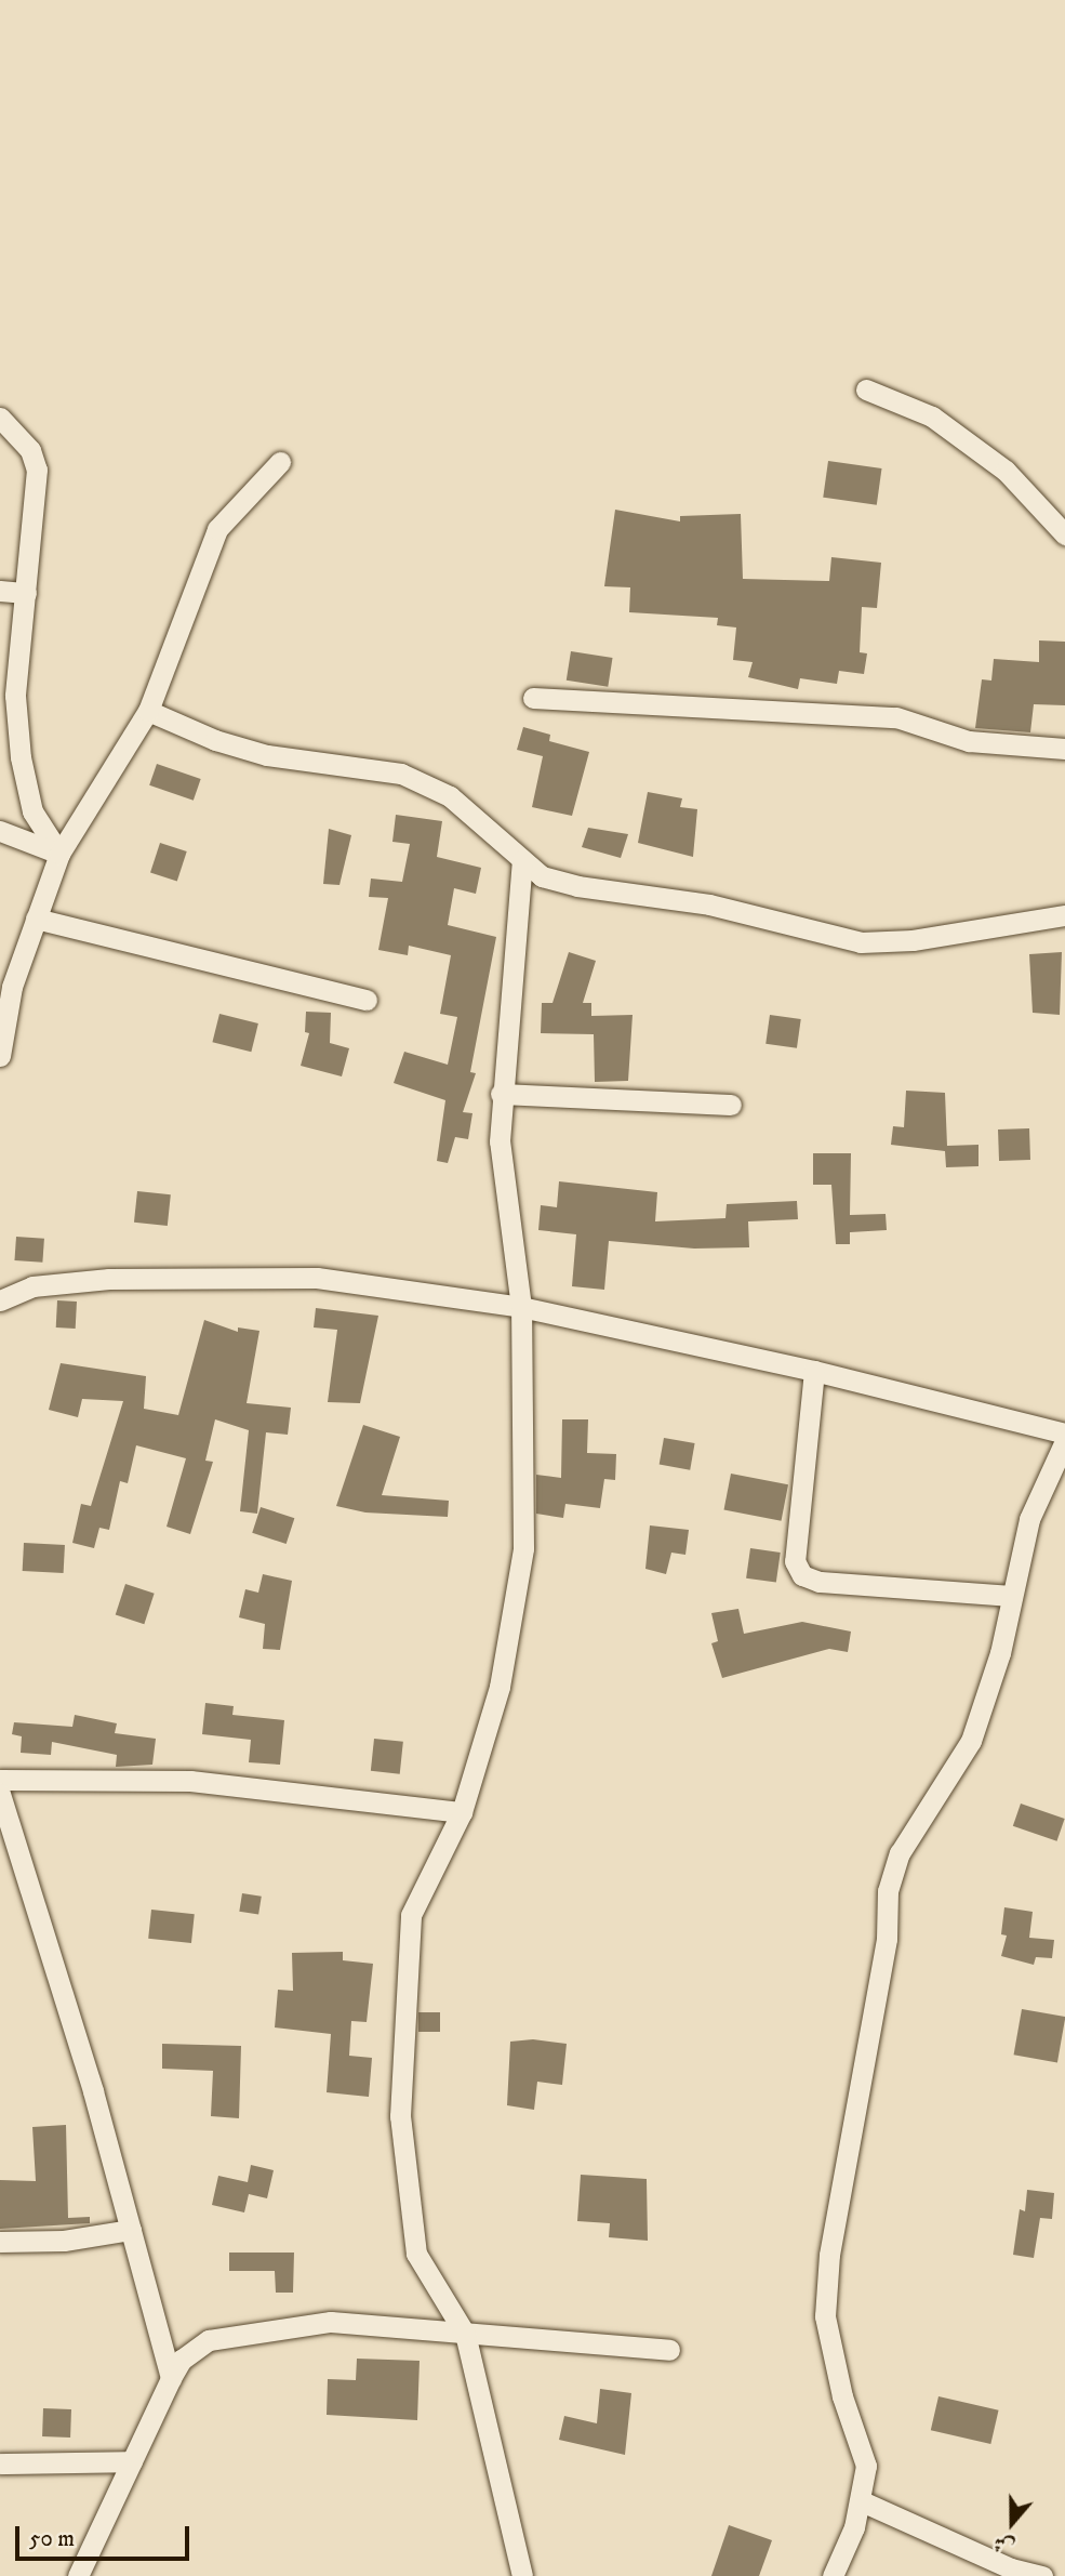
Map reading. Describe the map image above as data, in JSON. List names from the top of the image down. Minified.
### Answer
{"scale_bar":"50 m","north":"bottom"}
